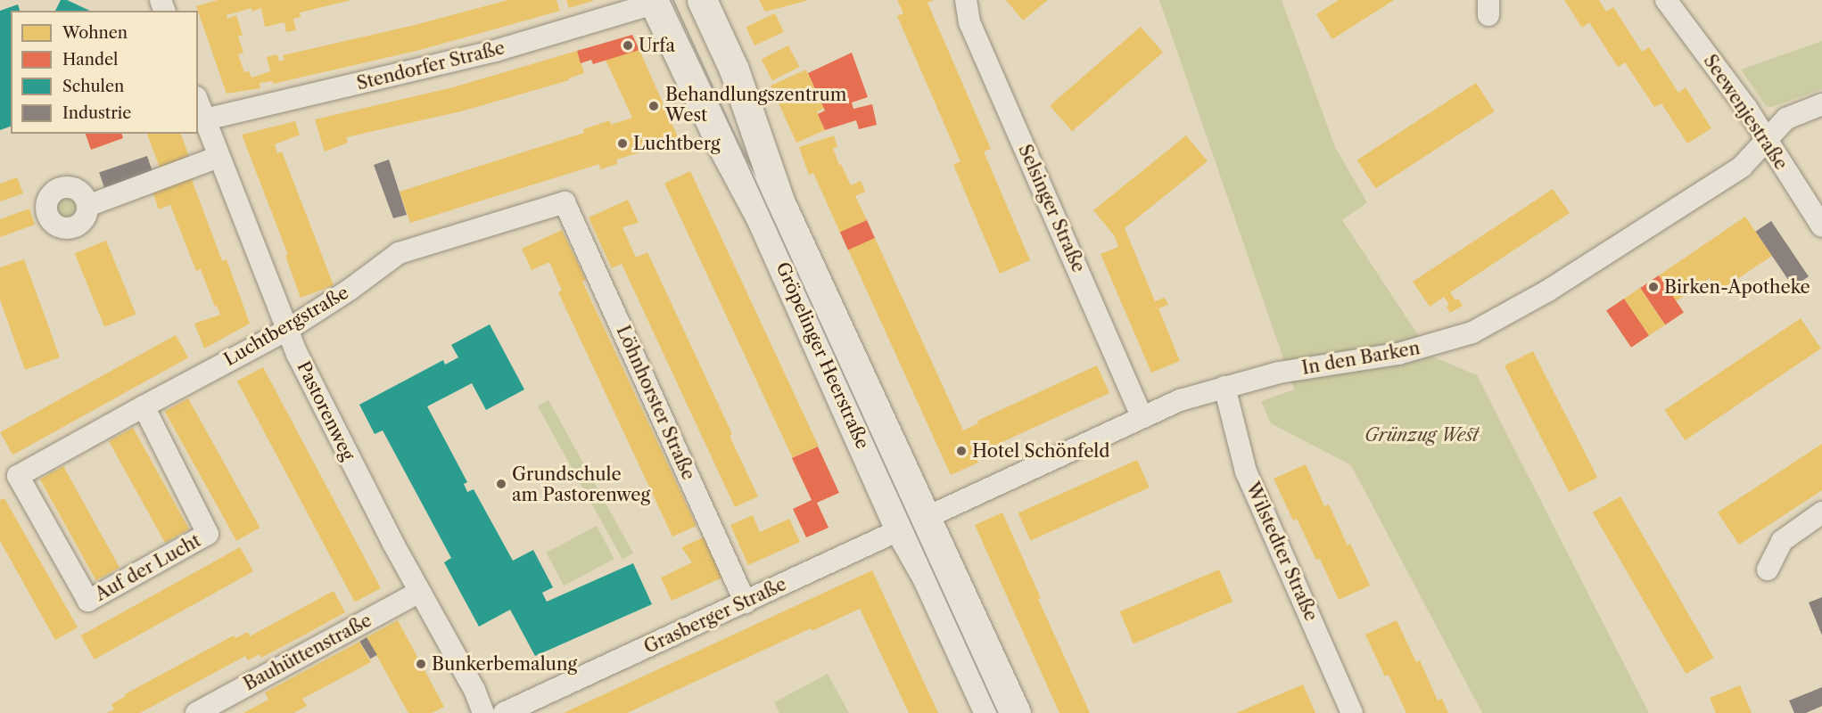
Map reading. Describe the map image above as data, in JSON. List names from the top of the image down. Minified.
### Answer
{"streets":{"main road":["Gröpelinger Heerstraße"],"street":["Stendorfer Straße","Seewenjestraße","Selsinger Straße","Luchtbergstraße","In den Barken","Löhnhorster Straße","Pastorenweg","Wilstedter Straße","Auf der Lucht","Grasberger Straße","Bauhüttenstraße"]},"crossings":[["Stendorfer Straße","Gröpelinger Heerstraße"],["Stendorfer Straße","Pastorenweg"],["Seewenjestraße","In den Barken"],["Selsinger Straße","In den Barken"],["Luchtbergstraße","Löhnhorster Straße"],["Luchtbergstraße","Pastorenweg"],["Luchtbergstraße","Auf der Lucht"],["Gröpelinger Heerstraße","In den Barken"],["Gröpelinger Heerstraße","Grasberger Straße"],["In den Barken","Wilstedter Straße"],["In den Barken","Grasberger Straße"],["Löhnhorster Straße","Grasberger Straße"],["Pastorenweg","Bauhüttenstraße"]],"parks":["Grünzug West"],"places":["Urfa","Behandlungszentrum West","Luchtberg","Birken-Apotheke","Hotel Schönfeld","Grundschule am Pastorenweg","Bunkerbemalung"],"legend":["Wohnen","Handel","Schulen","Industrie"]}
